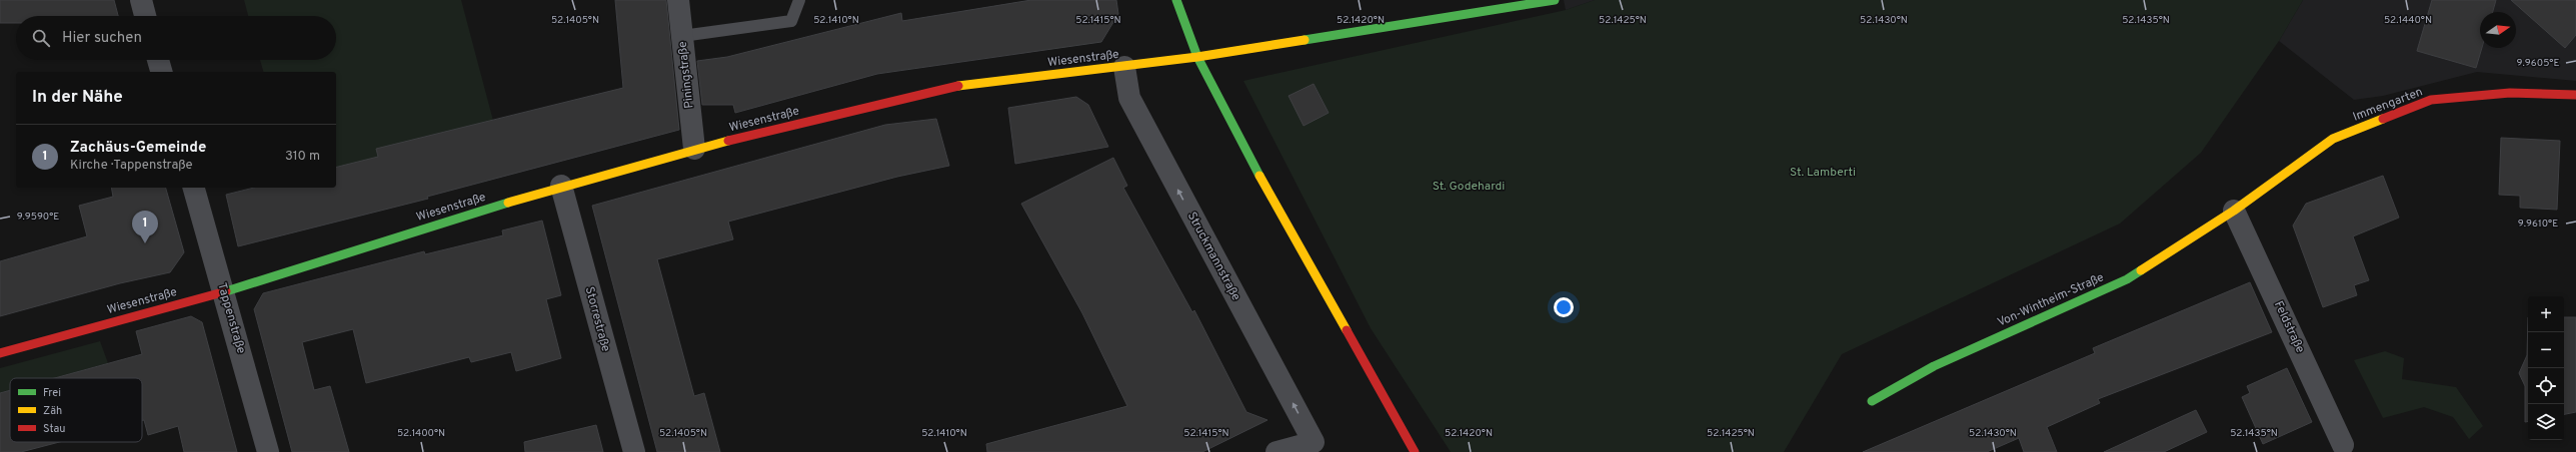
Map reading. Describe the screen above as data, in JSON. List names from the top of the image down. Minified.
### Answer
{"streets":{"street":["Wiesenstraße","Piningstraße","Immengarten","Struckmannstraße","Von-Wintheim-Straße","Tappenstraße","Storrestraße","Feldstraße"]},"crossings":[["Wiesenstraße","Piningstraße"],["Wiesenstraße","Struckmannstraße"],["Wiesenstraße","Tappenstraße"],["Wiesenstraße","Storrestraße"],["Immengarten","Von-Wintheim-Straße"],["Immengarten","Feldstraße"],["Von-Wintheim-Straße","Feldstraße"]],"parks":["St. Lamberti","St. Godehardi"],"legend":["Frei","Zäh","Stau"],"north":"right","page":{"search":"Hier suchen","heading":"In der Nähe","list":[{"mark":"1","name":"Zachäus-Gemeinde","note":"Kirche · Tappenstraße","value":"310 m"}],"pins":"1","map_buttons":["+","−"]},"coordinates":["52.1405°N","52.1410°N","52.1415°N","52.1420°N","52.1425°N","52.1430°N","52.1435°N","52.1440°N","9.9605°E","9.9590°E","9.9610°E","52.1400°N"]}
